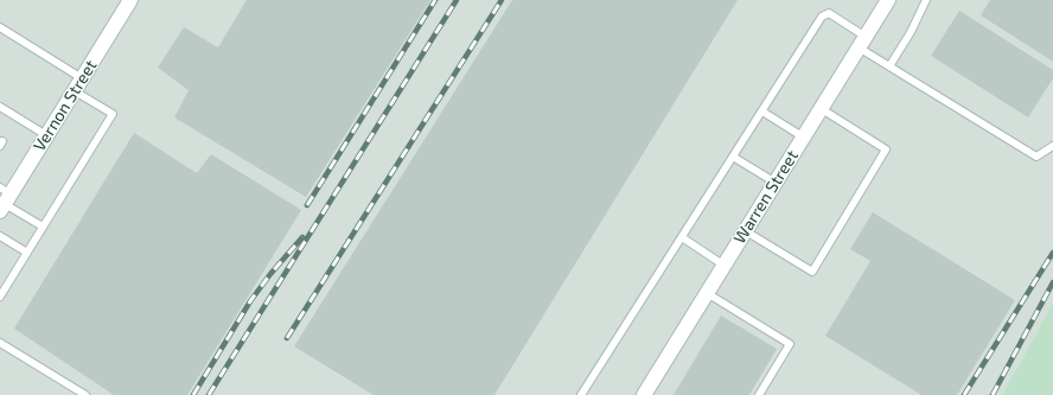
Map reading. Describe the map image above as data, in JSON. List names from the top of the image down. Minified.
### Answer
{"streets":{"street":["Vernon Street","Warren Street"]}}
